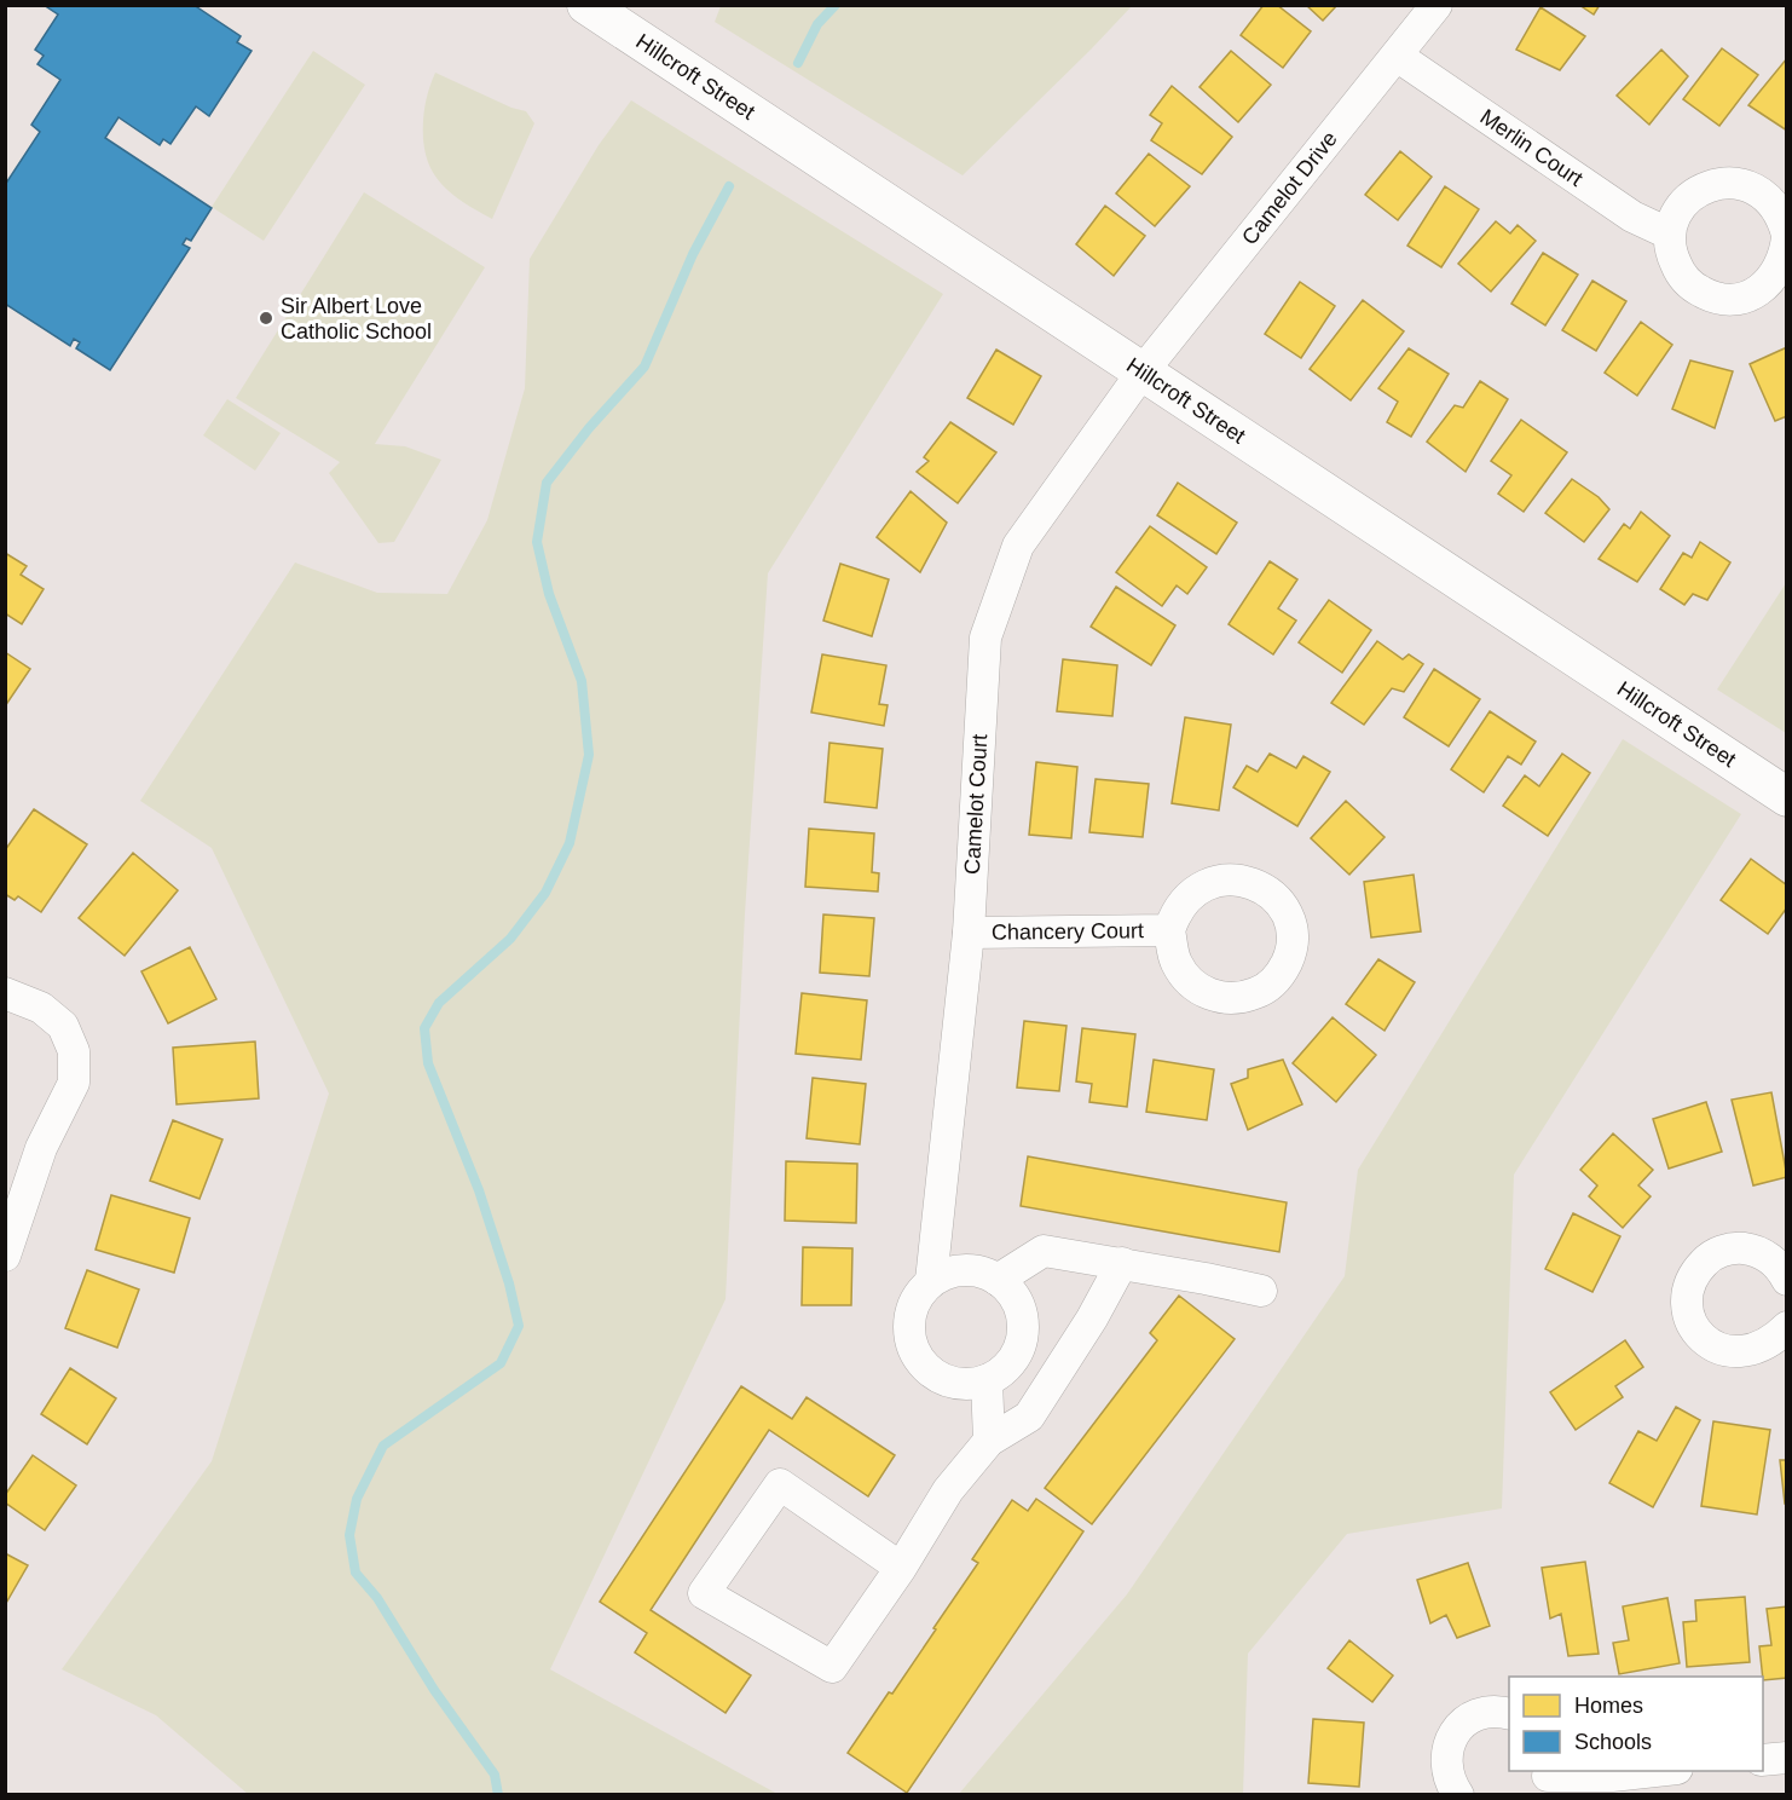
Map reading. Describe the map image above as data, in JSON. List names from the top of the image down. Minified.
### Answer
{"streets":{"street":["Hillcroft Street","Merlin Court","Camelot Drive","Camelot Court","Chancery Court"]},"crossings":[["Hillcroft Street","Camelot Drive"],["Hillcroft Street","Camelot Court"],["Merlin Court","Camelot Drive"],["Camelot Drive","Camelot Court"],["Camelot Court","Chancery Court"]],"places":["Sir Albert Love Catholic School"],"legend":["Homes","Schools"]}
